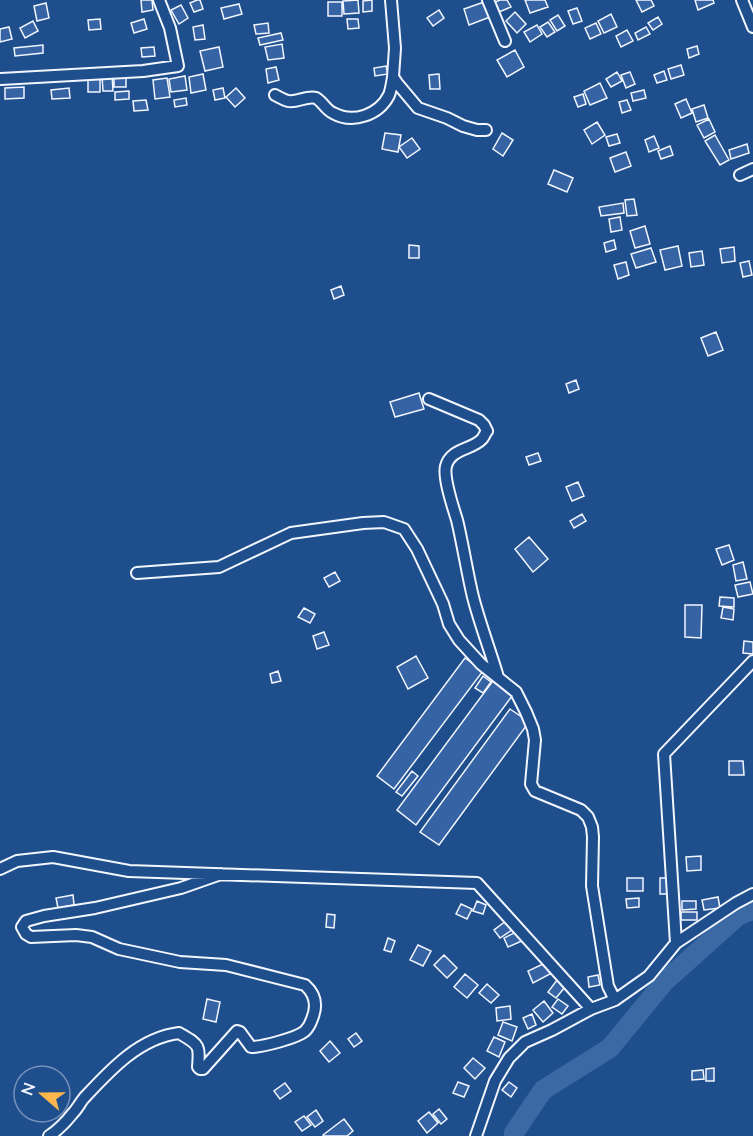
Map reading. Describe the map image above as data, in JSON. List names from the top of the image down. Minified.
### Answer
{"north":"left"}
